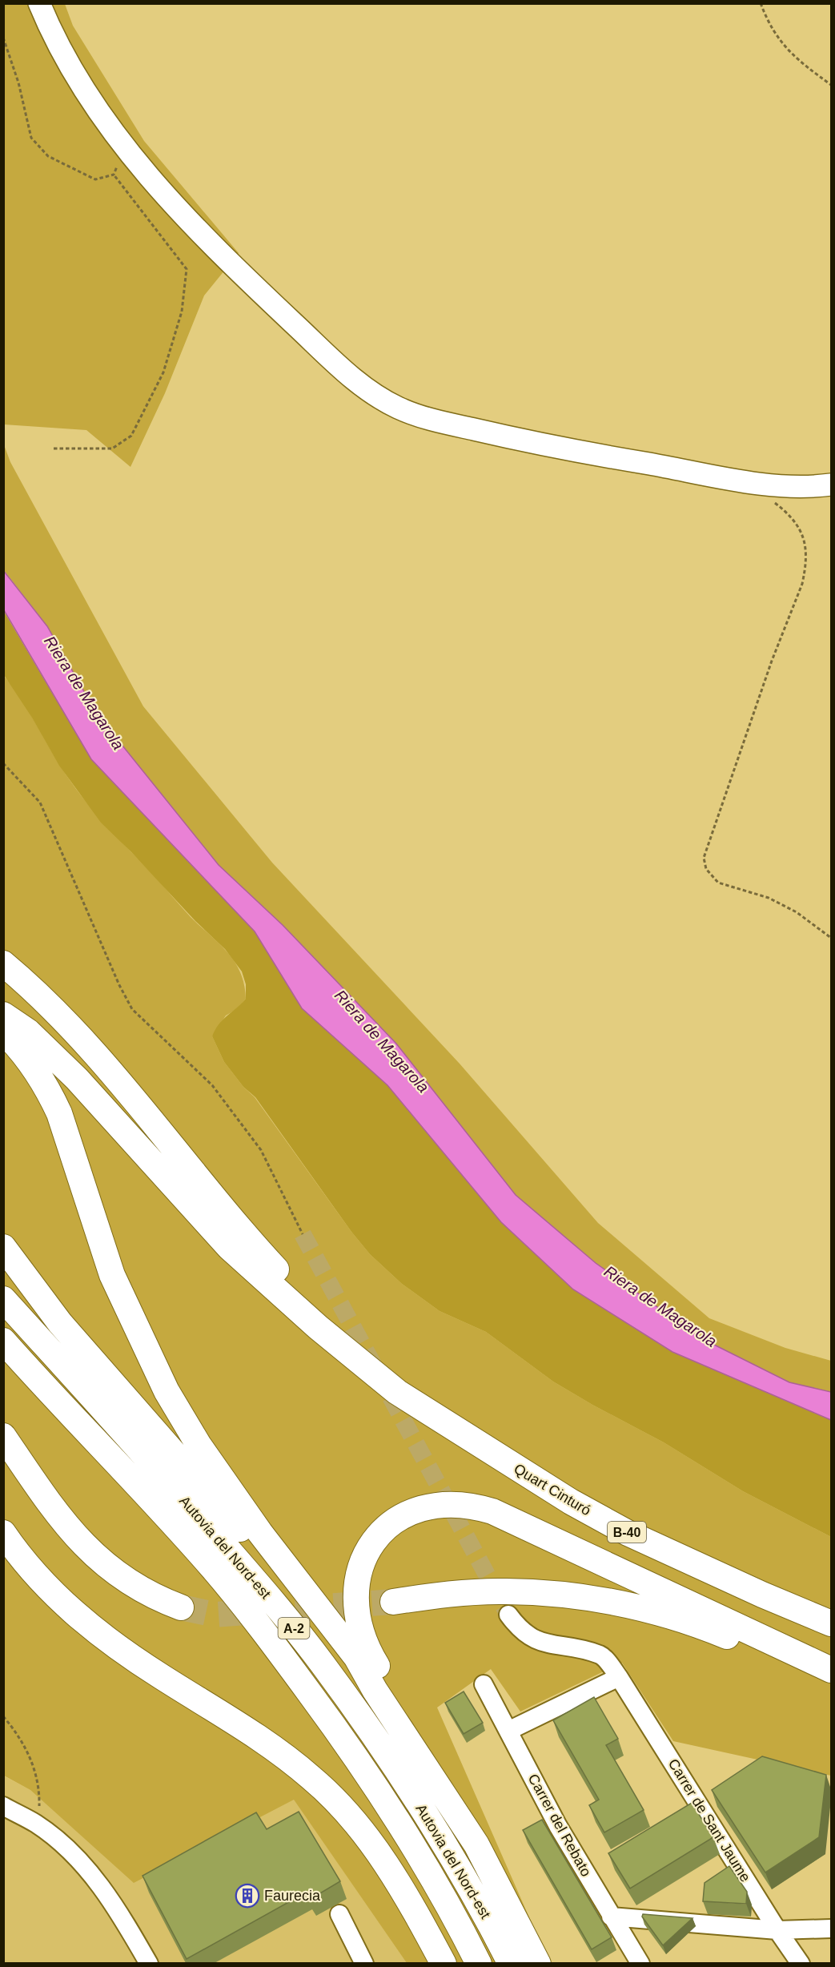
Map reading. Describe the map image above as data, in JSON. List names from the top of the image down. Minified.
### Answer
{"streets":{"highway":["Quart Cinturó","B-40","Autovia del Nord-est","A-2"],"street":["Carrer de Sant Jaume","Carrer del Rebato"]},"water":["Riera de Magarola"],"places":{"building":["Faurecia"]}}
